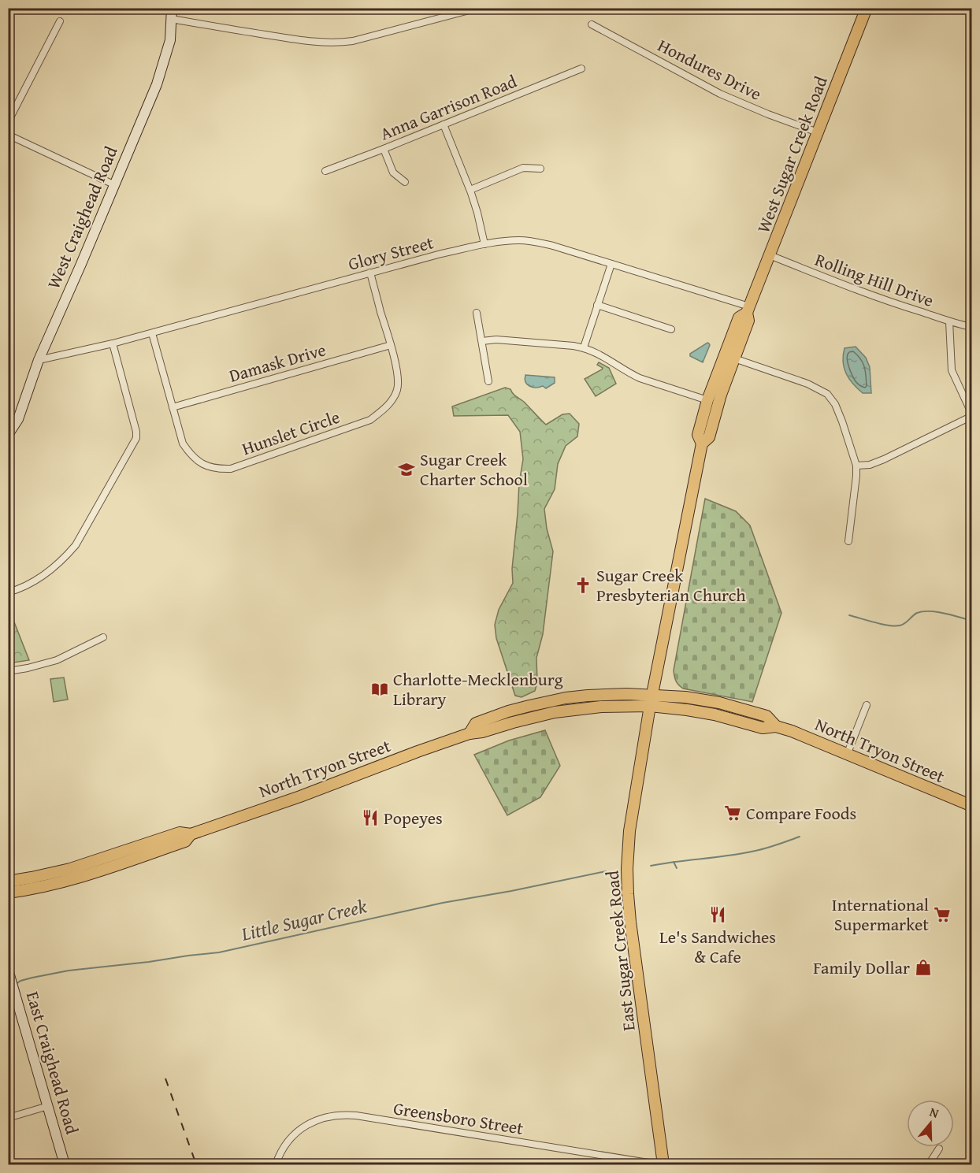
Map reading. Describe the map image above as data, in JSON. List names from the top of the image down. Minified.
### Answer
{"streets":{"main road":["West Sugar Creek Road","North Tryon Street","East Sugar Creek Road"],"street":["Hondures Drive","Anna Garrison Road","West Craighead Road","Glory Street","Rolling Hill Drive","Damask Drive","Hunslet Circle","East Craighead Road","Greensboro Street"]},"crossings":[["Hondures Drive","West Sugar Creek Road"],["West Sugar Creek Road","Glory Street"],["West Sugar Creek Road","Rolling Hill Drive"],["West Sugar Creek Road","North Tryon Street"],["West Sugar Creek Road","East Sugar Creek Road"],["West Craighead Road","Glory Street"],["Glory Street","Hunslet Circle"],["Damask Drive","Hunslet Circle"],["North Tryon Street","East Sugar Creek Road"]],"water":["Little Sugar Creek"],"places":{"school or university":["Sugar Creek Charter School"],"church":["Sugar Creek Presbyterian Church"],"library":["Charlotte-Mecklenburg Library"],"supermarket":["Compare Foods","International Supermarket"],"restaurant":["Popeyes","Le's Sandwiches & Cafe"],"shop":["Family Dollar"]},"north":"top"}
